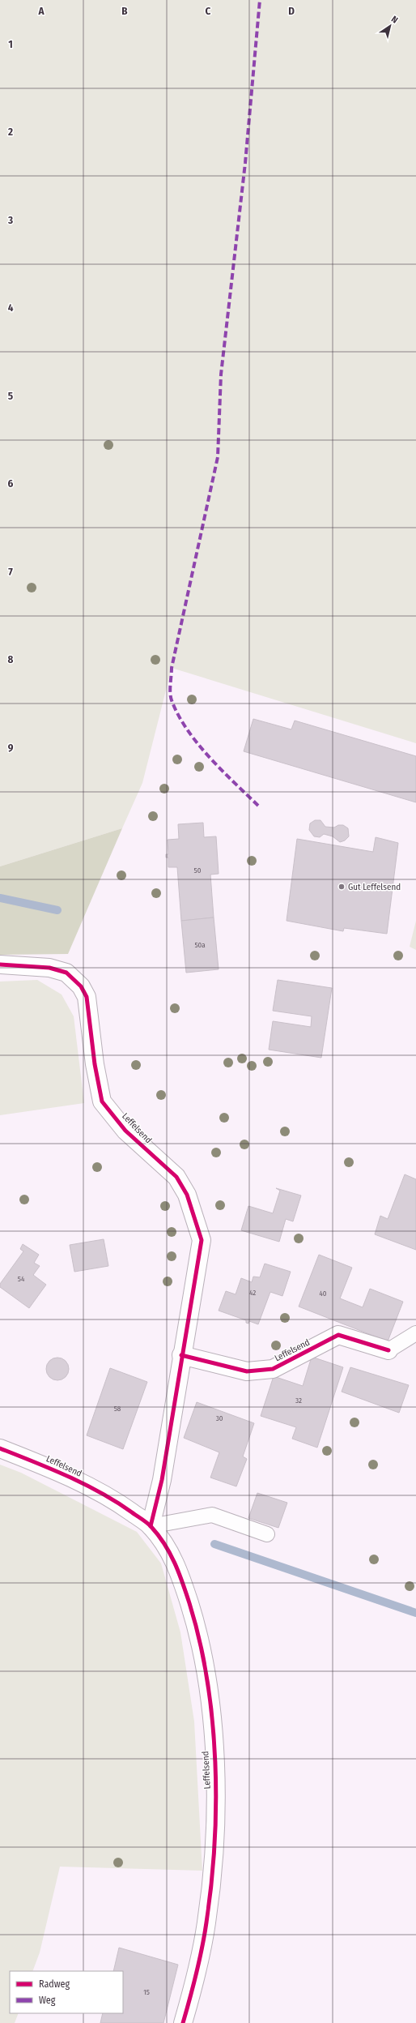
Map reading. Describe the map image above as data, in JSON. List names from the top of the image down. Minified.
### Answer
{"streets":{"street":["Leffelsend"]},"places":["Gut Leffelsend"],"house_numbers":["50","50a","54","42","40","32","58","30","15"],"legend":["Radweg","Weg"],"north":"top right","grid":{"columns":["A","B","C","D"],"rows":["1","2","3","4","5","6","7","8","9"]}}
